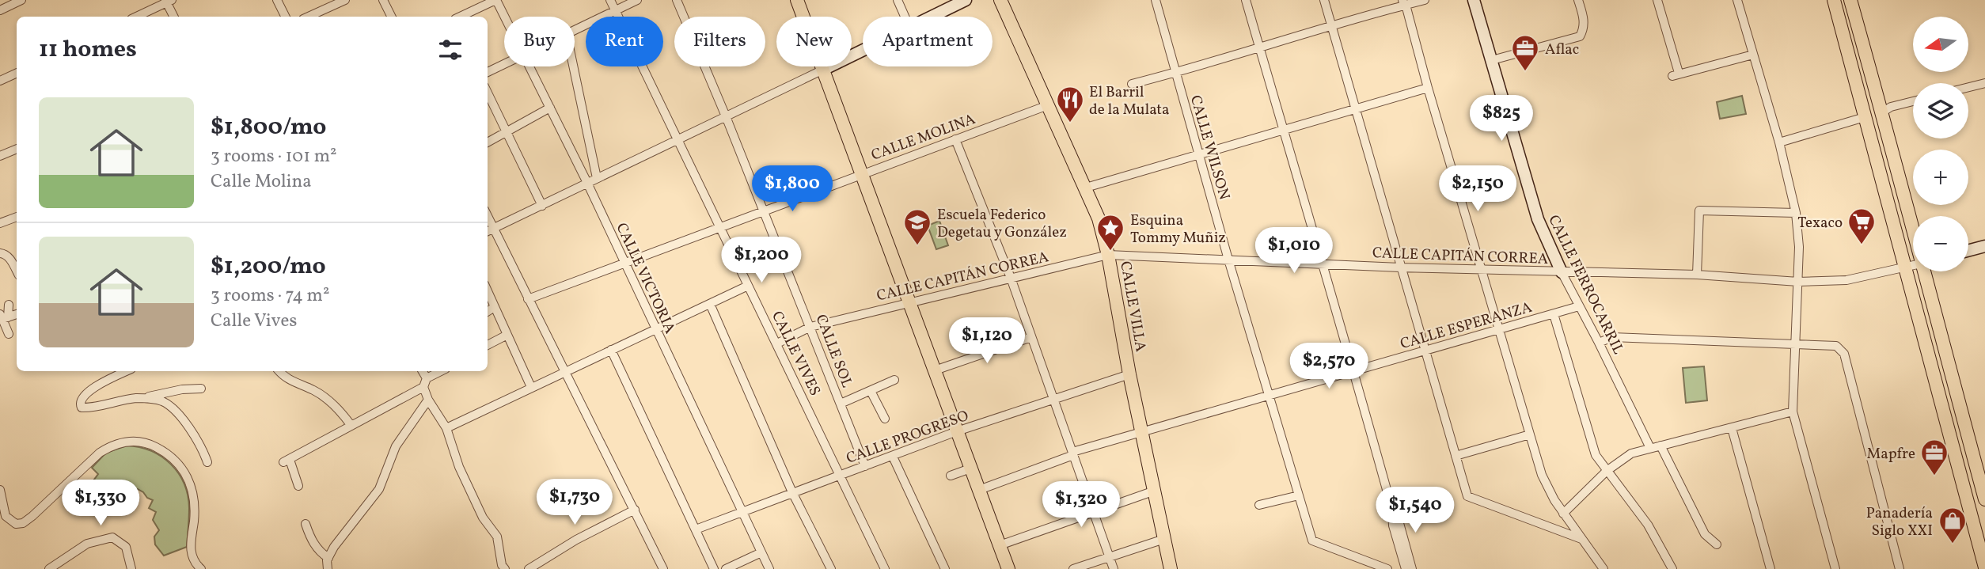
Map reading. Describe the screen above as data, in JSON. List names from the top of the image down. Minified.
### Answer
{"streets":{"main road":["CALLE VILLA"],"street":["CALLE MOLINA","CALLE WILSON","CALLE CAPITÁN CORREA","CALLE VICTORIA","CALLE FERROCARRIL","CALLE ESPERANZA","CALLE SOL","CALLE VIVES","CALLE PROGRESO"]},"crossings":[["CALLE MOLINA","CALLE VICTORIA"],["CALLE MOLINA","CALLE VILLA"],["CALLE MOLINA","CALLE SOL"],["CALLE MOLINA","CALLE VIVES"],["CALLE WILSON","CALLE CAPITÁN CORREA"],["CALLE WILSON","CALLE ESPERANZA"],["CALLE CAPITÁN CORREA","CALLE FERROCARRIL"],["CALLE CAPITÁN CORREA","CALLE VILLA"],["CALLE CAPITÁN CORREA","CALLE SOL"],["CALLE CAPITÁN CORREA","CALLE VIVES"],["CALLE VICTORIA","CALLE PROGRESO"],["CALLE FERROCARRIL","CALLE ESPERANZA"],["CALLE VILLA","CALLE ESPERANZA"],["CALLE VILLA","CALLE PROGRESO"],["CALLE SOL","CALLE PROGRESO"],["CALLE VIVES","CALLE PROGRESO"]],"places":{"office":["Aflac","Mapfre"],"restaurant":["El Barril de la Mulata"],"supermarket":["Texaco"],"school or university":["Escuela Federico Degetau y González"],"place":["Esquina Tommy Muñiz"],"shop":["Panadería Siglo XXI"]},"north":"left","page":{"map_buttons":["+","−"],"chip":["Buy","Rent","Filters","New","Apartment"],"heading":"11 homes","list":[{"name":"$1,800/mo","note":"3 rooms · 101 m² · Calle Molina"},{"name":"$1,200/mo","note":"3 rooms · 74 m² · Calle Vives"}],"price":["$825","$1,800","$2,150","$1,010","$1,200","$1,120","$2,570","$1,730","$1,330","$1,320","$1,540"]}}
